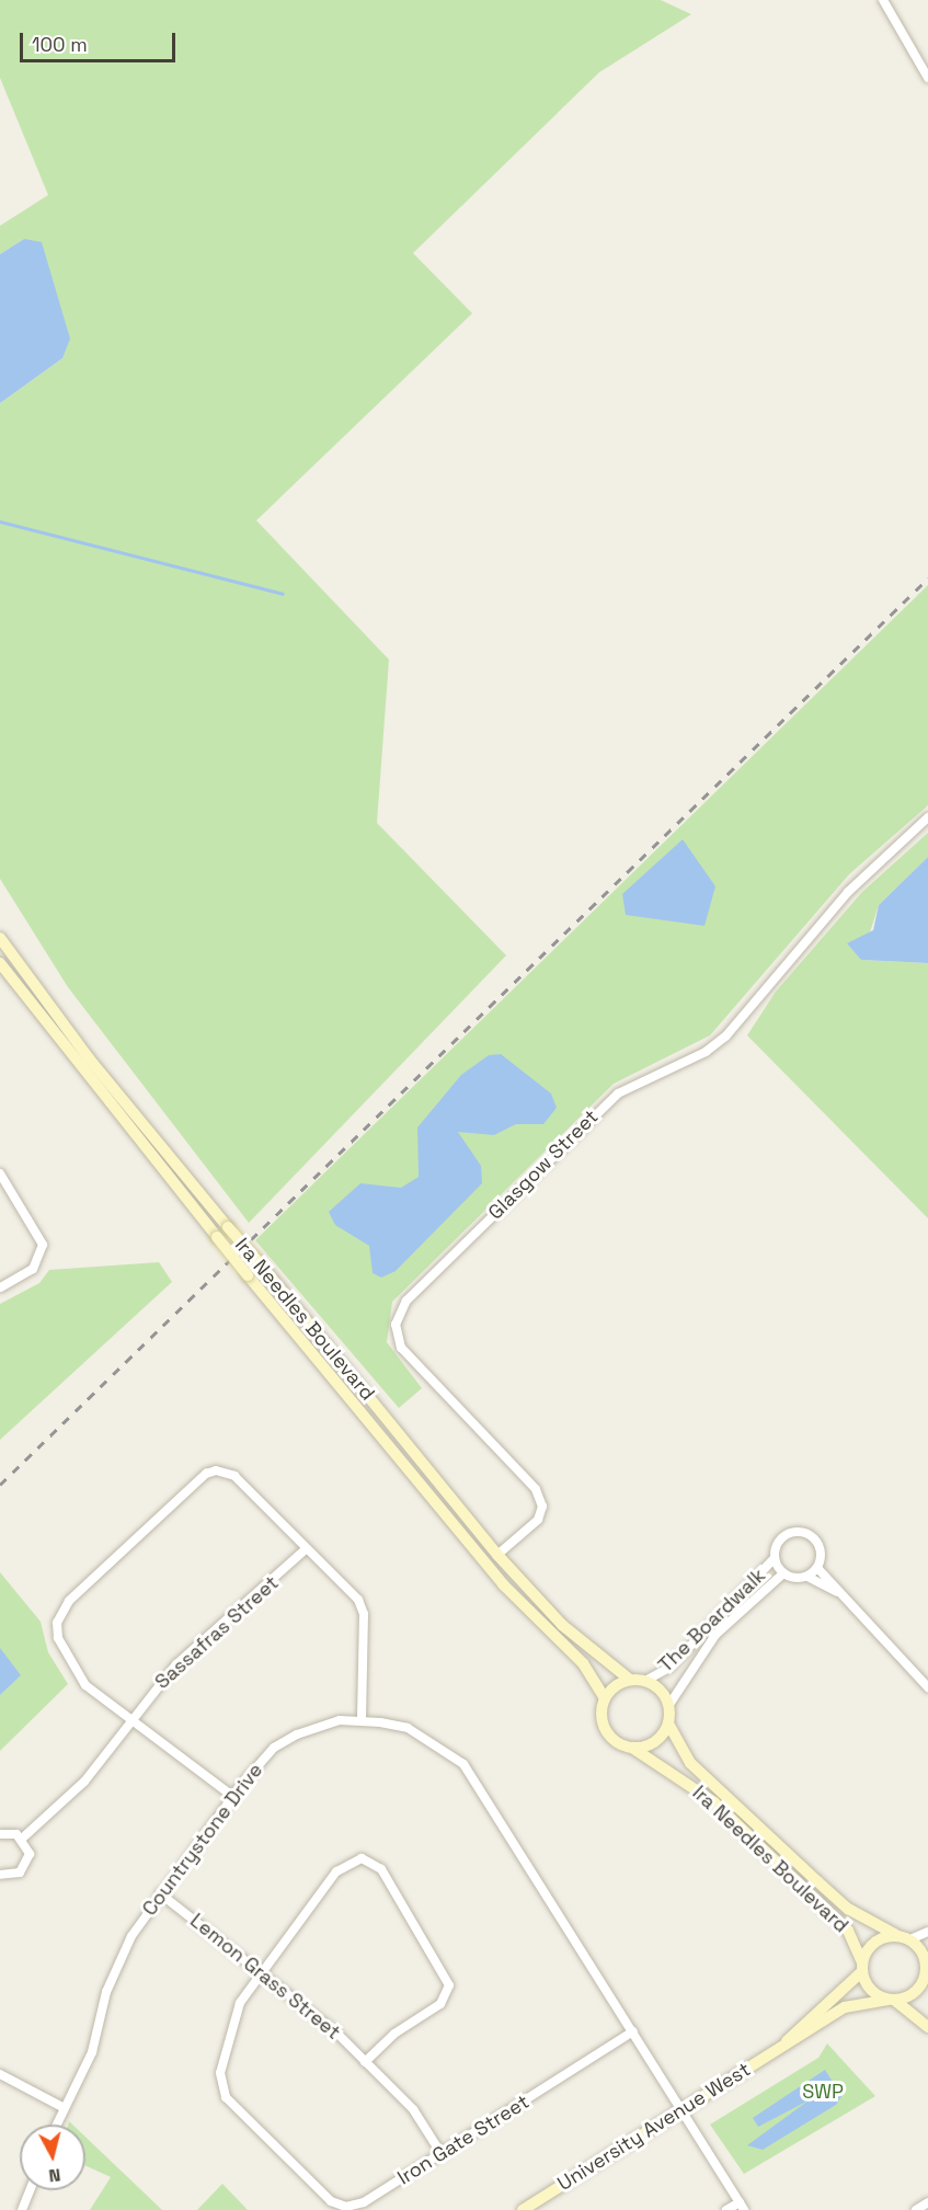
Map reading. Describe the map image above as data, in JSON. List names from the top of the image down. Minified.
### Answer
{"streets":{"main road":["Ira Needles Boulevard","University Avenue West"],"street":["Glasgow Street","The Boardwalk","Sassafras Street","Countrystone Drive","Lemon Grass Street","Iron Gate Street"]},"crossings":[["Glasgow Street","Ira Needles Boulevard"],["Ira Needles Boulevard","The Boardwalk"],["Ira Needles Boulevard","University Avenue West"],["Countrystone Drive","Lemon Grass Street"],["Countrystone Drive","University Avenue West"],["Countrystone Drive","Iron Gate Street"],["Lemon Grass Street","Iron Gate Street"]],"parks":["SWP"],"scale_bar":"100 m","north":"bottom"}
